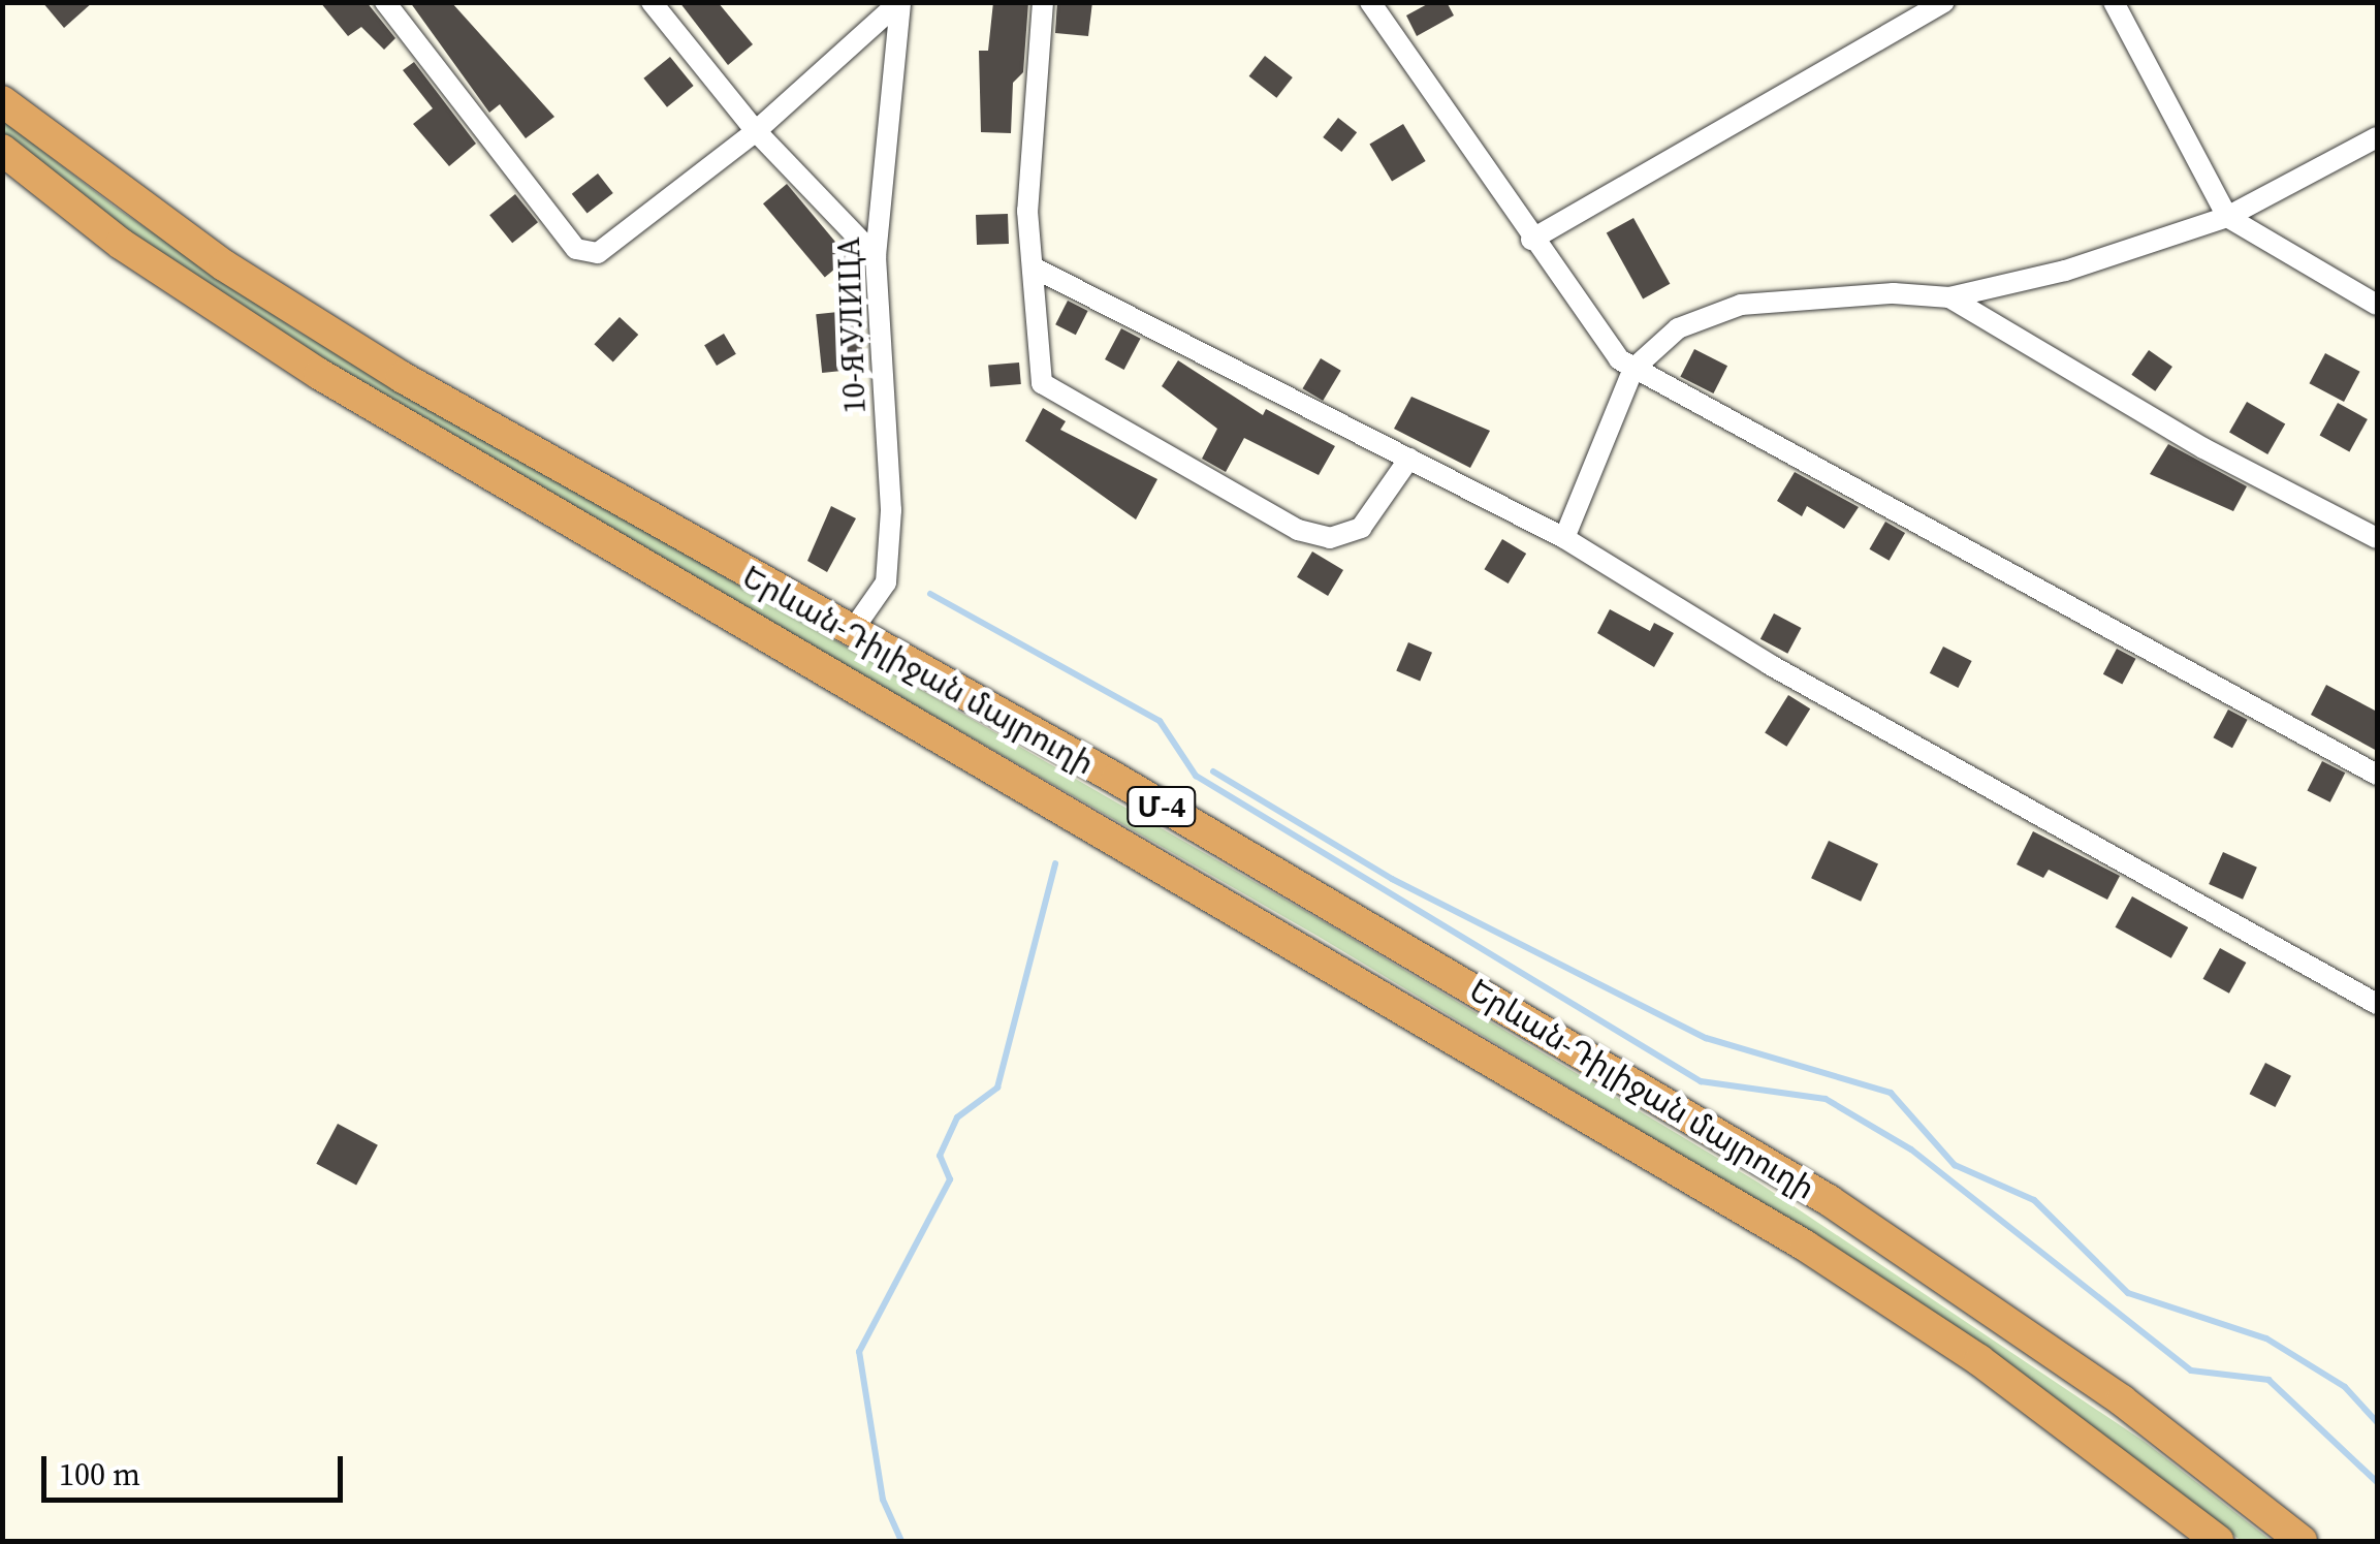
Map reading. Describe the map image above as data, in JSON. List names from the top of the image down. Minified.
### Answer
{"streets":{"highway":["Երևան-Դիլիջան մայրուղի","Մ-4"],"street":["10-Я УЛИЦА"]},"crossings":[["10-Я УЛИЦА","Երևան-Դիլիջան մայրուղի"]],"scale_bar":"100 m"}
